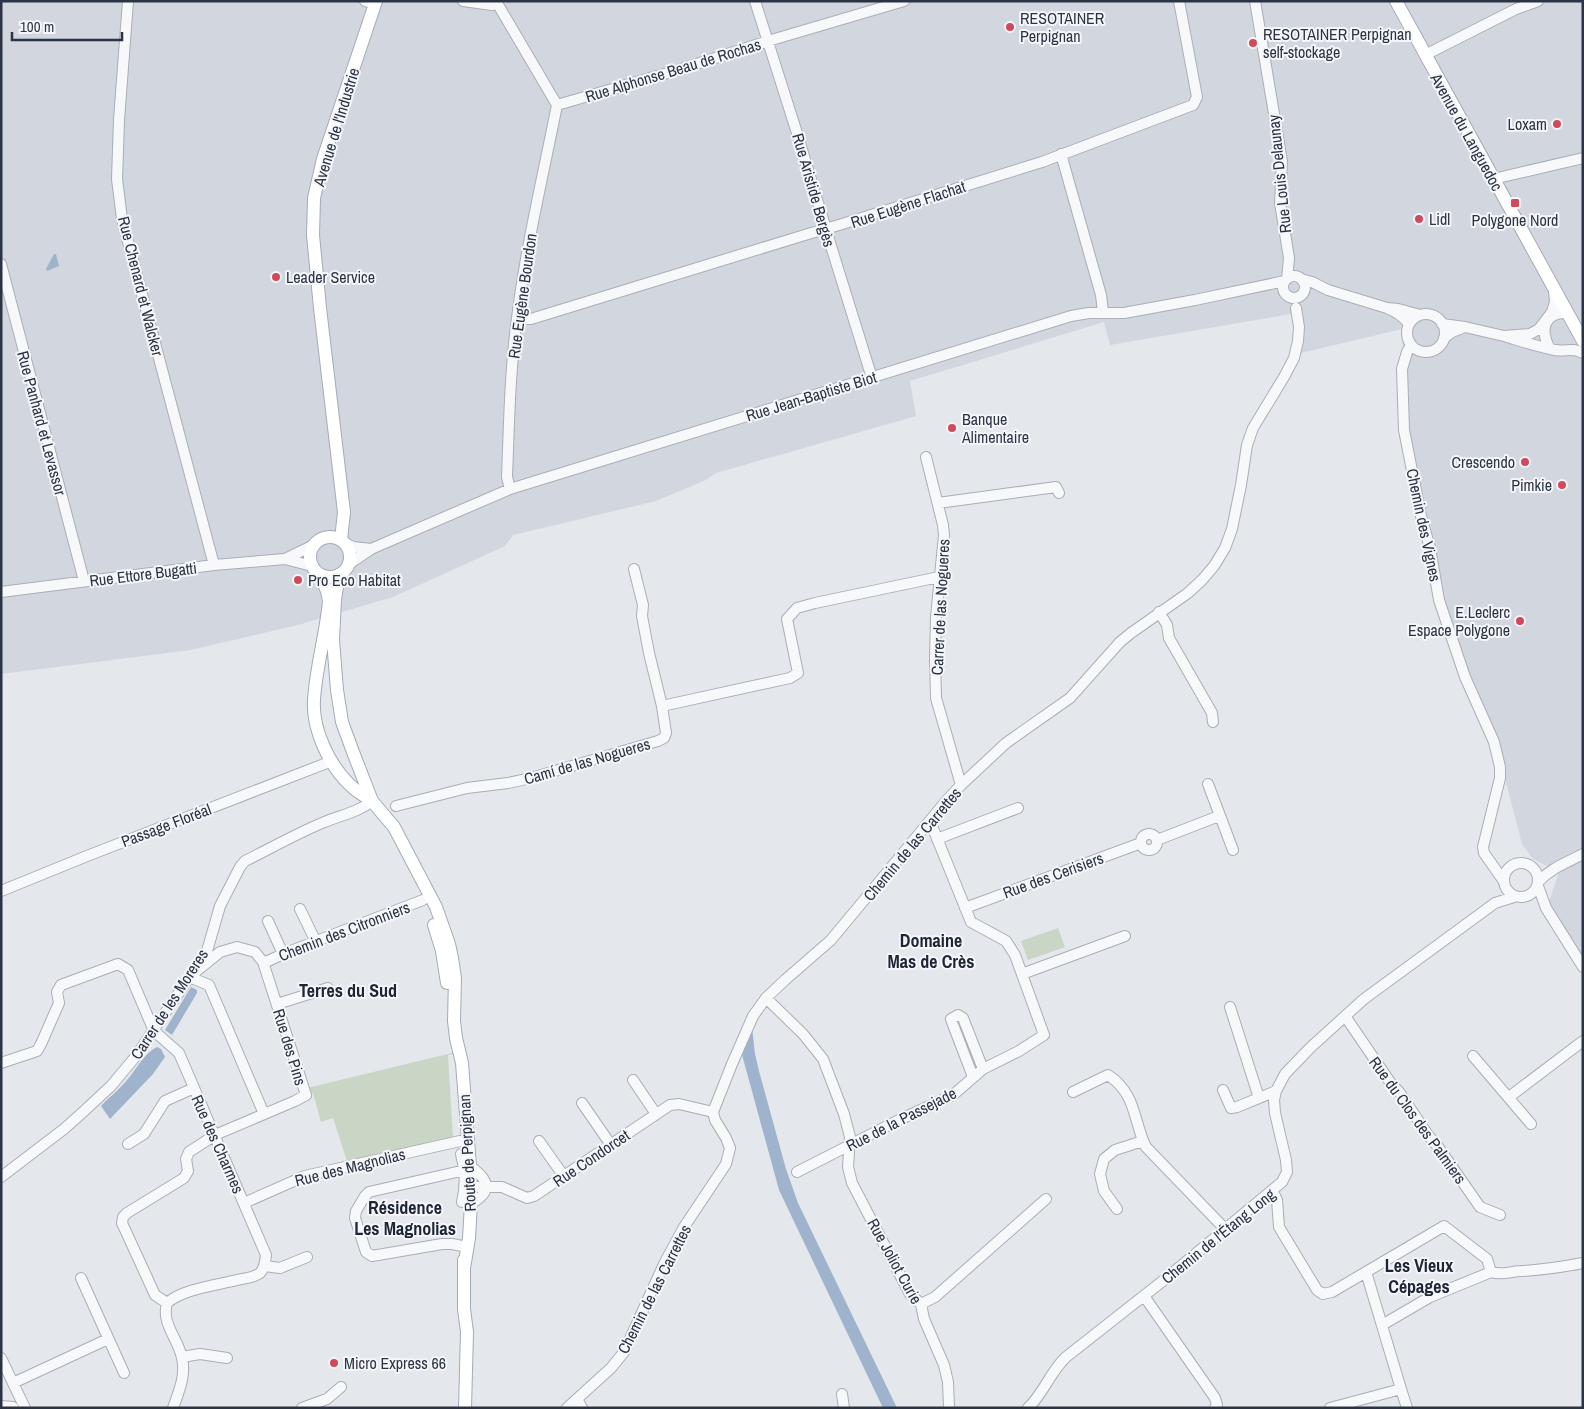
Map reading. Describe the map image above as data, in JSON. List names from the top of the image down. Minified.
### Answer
{"streets":{"main road":["Avenue de l'Industrie","Avenue du Languedoc","Route de Perpignan"],"street":["Rue Alphonse Beau de Rochas","Rue Louis Delaunay","Rue Aristide Bergès","Rue Eugène Flachat","Rue Chenard et Walcker","Rue Eugène Bourdon","Rue Jean-Baptiste Biot","Rue Panhard et Levassor","Chemin des Vignes","Rue Ettore Bugatti","Carrer de las Nogueres","Camí de las Nogueres","Passage Floréal","Chemin de las Carrettes","Rue des Cerisiers","Chemin des Citronniers","Carrer de les Moreres","Rue des Pins","Rue de la Passejade","Rue du Clos des Palmiers","Rue des Charmes","Rue Condorcet","Rue des Magnolias","Chemin de l'Étang Long","Rue Joliot Curie"]},"crossings":[["Rue Alphonse Beau de Rochas","Rue Aristide Bergès"],["Rue Alphonse Beau de Rochas","Rue Eugène Bourdon"],["Avenue de l'Industrie","Rue Jean-Baptiste Biot"],["Avenue de l'Industrie","Rue Ettore Bugatti"],["Avenue de l'Industrie","Route de Perpignan"],["Rue Louis Delaunay","Rue Jean-Baptiste Biot"],["Rue Louis Delaunay","Chemin de las Carrettes"],["Rue Aristide Bergès","Rue Eugène Flachat"],["Rue Aristide Bergès","Rue Jean-Baptiste Biot"],["Rue Eugène Flachat","Rue Eugène Bourdon"],["Rue Chenard et Walcker","Rue Ettore Bugatti"],["Rue Eugène Bourdon","Rue Jean-Baptiste Biot"],["Rue Jean-Baptiste Biot","Rue Ettore Bugatti"],["Rue Jean-Baptiste Biot","Chemin de las Carrettes"],["Rue Jean-Baptiste Biot","Route de Perpignan"],["Rue Panhard et Levassor","Rue Ettore Bugatti"],["Rue Ettore Bugatti","Route de Perpignan"],["Carrer de las Nogueres","Chemin de las Carrettes"],["Passage Floréal","Route de Perpignan"],["Chemin de las Carrettes","Rue de la Passejade"],["Chemin de las Carrettes","Rue Condorcet"],["Chemin de las Carrettes","Rue Joliot Curie"],["Rue des Cerisiers","Rue de la Passejade"],["Chemin des Citronniers","Carrer de les Moreres"],["Chemin des Citronniers","Rue des Pins"],["Chemin des Citronniers","Route de Perpignan"],["Carrer de les Moreres","Rue des Charmes"],["Carrer de les Moreres","Route de Perpignan"],["Rue des Pins","Rue des Charmes"],["Rue de la Passejade","Rue Joliot Curie"],["Rue des Charmes","Rue des Magnolias"],["Route de Perpignan","Rue Condorcet"],["Route de Perpignan","Rue des Magnolias"]],"districts":["Domaine Mas de Crès","Terres du Sud","Résidence Les Magnolias","Les Vieux Cépages"],"places":{"other":["RESOTAINER Perpignan","RESOTAINER Perpignan self-stockage","Loxam","Lidl","Leader Service","Banque Alimentaire","Crescendo","Pimkie","Pro Eco Habitat","E.Leclerc Espace Polygone","Micro Express 66"],"transit":["Polygone Nord"]},"scale_bar":"100 m"}
